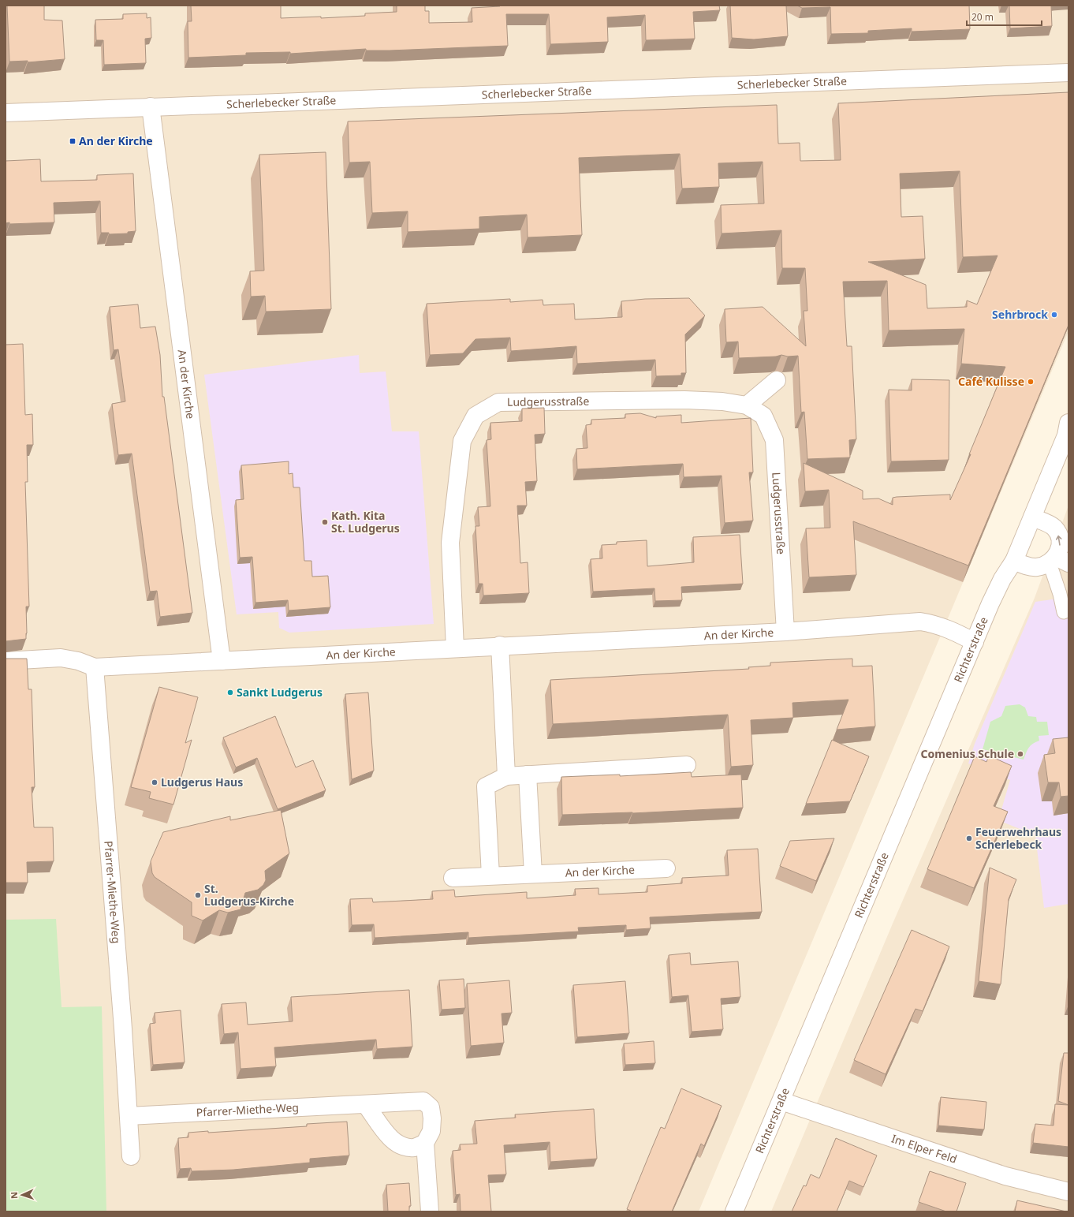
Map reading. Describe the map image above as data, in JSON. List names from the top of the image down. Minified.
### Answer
{"streets":{"street":["Scherlebecker Straße","An der Kirche","Ludgerusstraße","Richterstraße","Pfarrer-Miethe-Weg","Im Elper Feld"]},"crossings":[["Scherlebecker Straße","An der Kirche"],["An der Kirche","Ludgerusstraße"],["An der Kirche","Richterstraße"],["An der Kirche","Pfarrer-Miethe-Weg"],["Richterstraße","Im Elper Feld"]],"places":{"transit":["An der Kirche"],"other":["Sehrbrock","Café Kulisse","Kath. Kita St. Ludgerus","Sankt Ludgerus","Comenius Schule","Ludgerus Haus","Feuerwehrhaus Scherlebeck","St. Ludgerus-Kirche"]},"scale_bar":"20 m","north":"left"}
